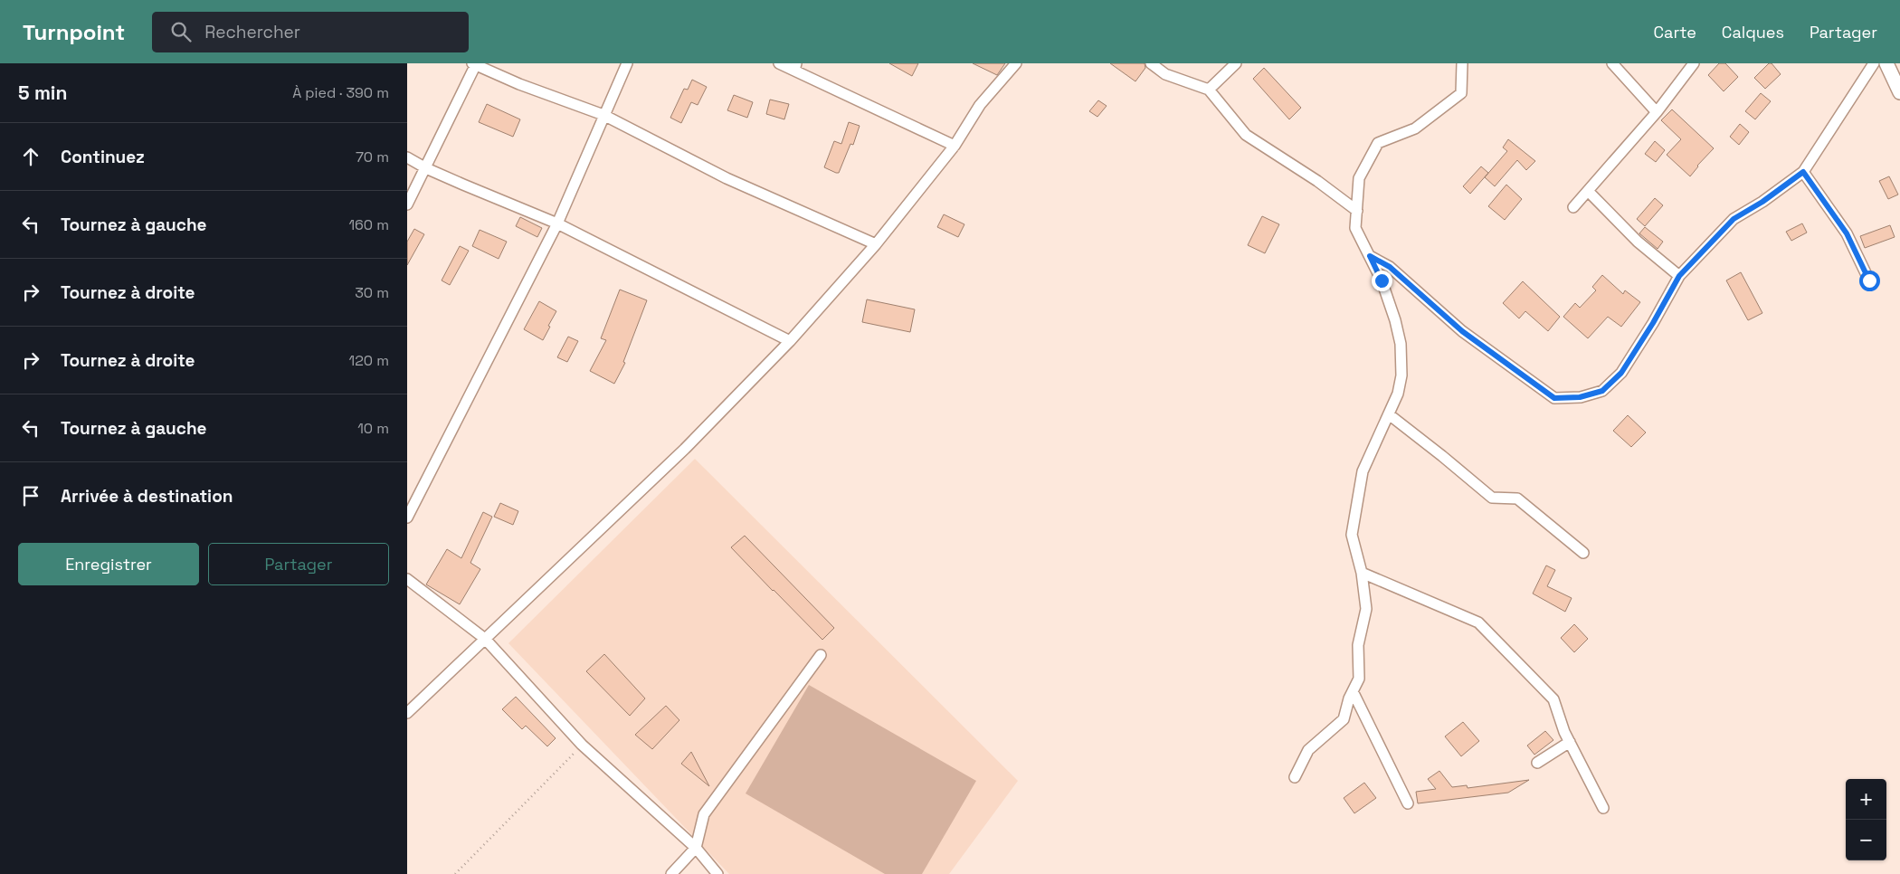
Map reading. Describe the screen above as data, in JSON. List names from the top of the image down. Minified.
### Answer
{"page":{"header":"Turnpoint","search":"Rechercher","nav":["Carte","Calques","Partager"],"heading":["5 min","À pied · 390 m"],"list":[["Continuez","70 m"],["Tournez à gauche","160 m"],["Tournez à droite","30 m"],["Tournez à droite","120 m"],["Tournez à gauche","10 m"],"Arrivée à destination"],"buttons":["Enregistrer","Partager"],"map_buttons":["+","−"]}}
